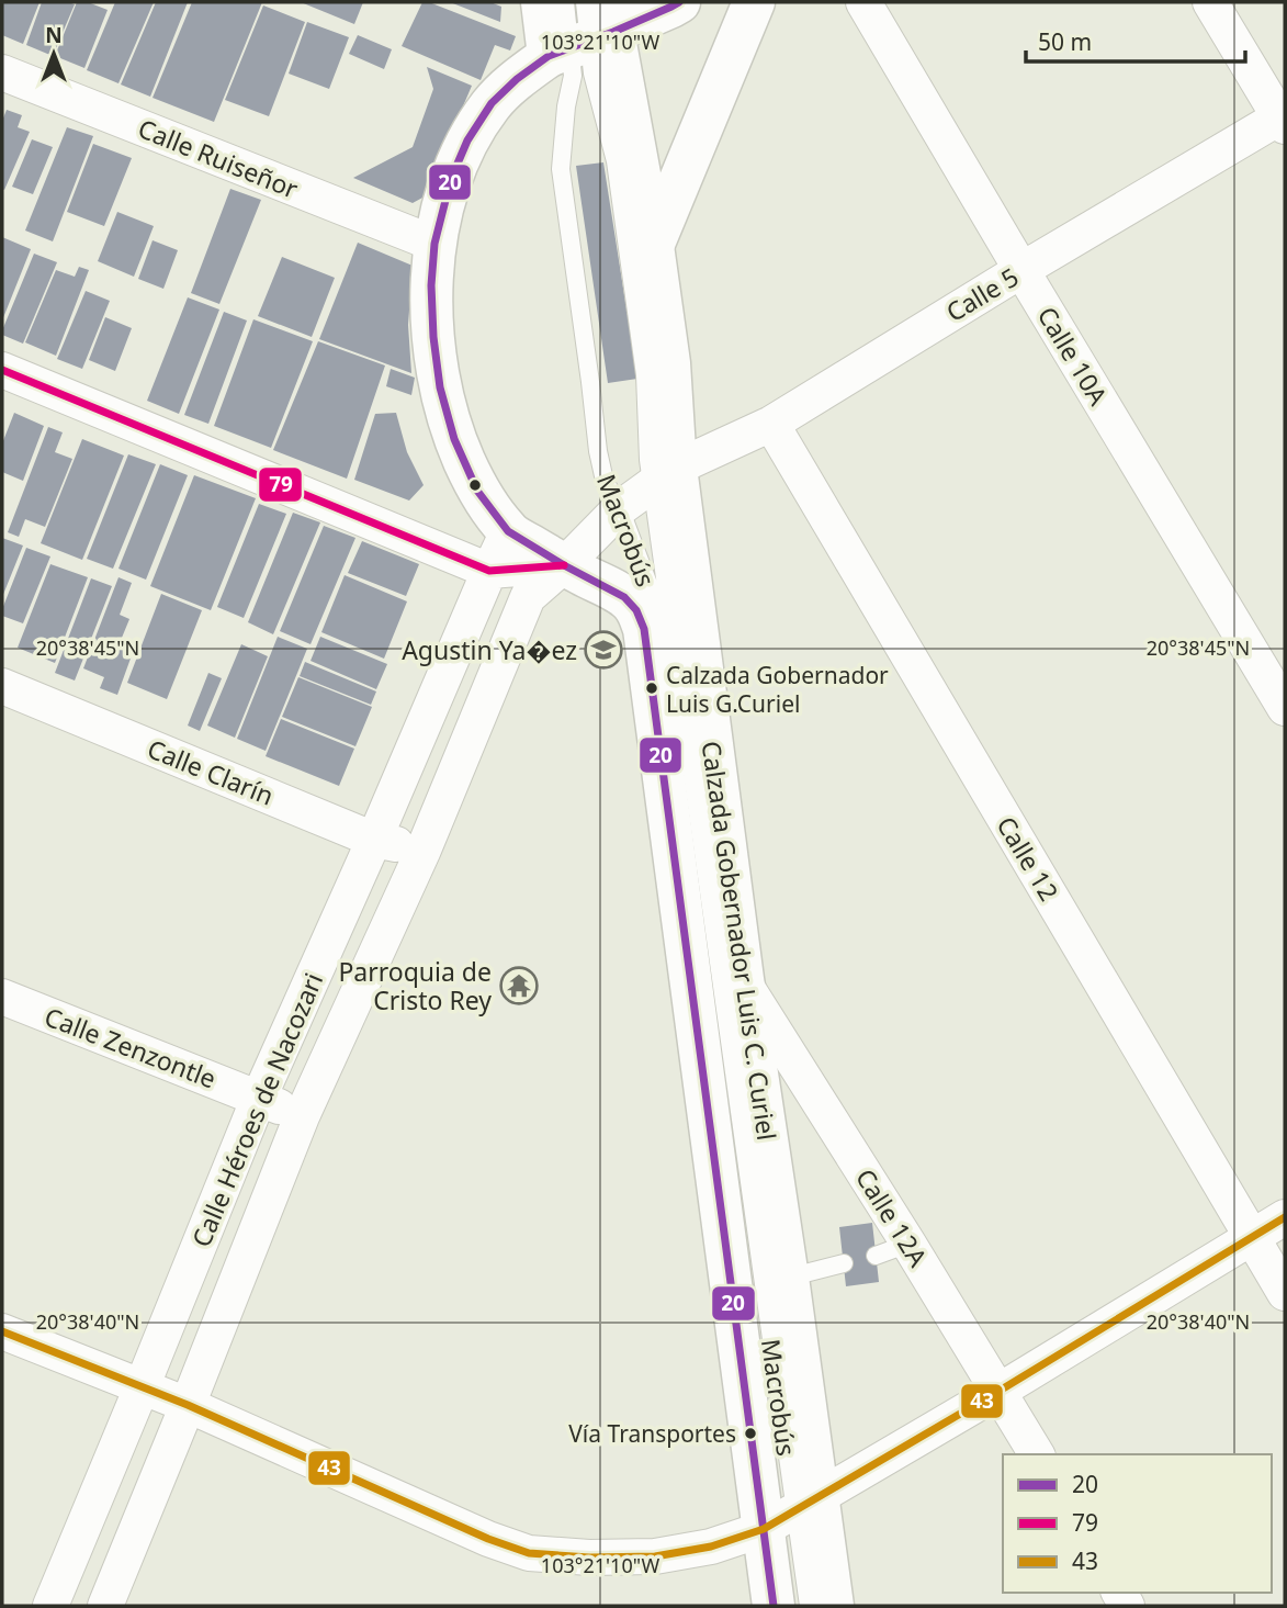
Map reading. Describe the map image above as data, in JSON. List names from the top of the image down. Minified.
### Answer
{"streets":{"main road":["Calzada Gobernador Luis C. Curiel"],"street":["Calle Ruiseñor","Calle 5","Calle 10A","Calle Clarín","Calle 12","Calle Zenzontle","Calle Héroes de Nacozari","Calle 12A"],"lane":["Macrobús"]},"crossings":[["Calle Ruiseñor","Calzada Gobernador Luis C. Curiel"],["Calle 5","Calle 10A"],["Calle 5","Macrobús"],["Calle 5","Calle 12"],["Calle 5","Calzada Gobernador Luis C. Curiel"],["Calle 5","Calle Héroes de Nacozari"],["Macrobús","Calzada Gobernador Luis C. Curiel"],["Macrobús","Calle Héroes de Nacozari"],["Calle Clarín","Calle Héroes de Nacozari"],["Calzada Gobernador Luis C. Curiel","Calle Héroes de Nacozari"],["Calzada Gobernador Luis C. Curiel","Calle 12A"],["Calle Zenzontle","Calle Héroes de Nacozari"]],"places":{"school or university":["Agustin Ya�ez"],"other":["Calzada Gobernador Luis G.Curiel","Vía Transportes"],"temple":["Parroquia de Cristo Rey"]},"lines":["transit line 20","transit line 79","transit line 43"],"legend":["20","79","43"],"scale_bar":"50 m","north":"top","coordinates":["103°21'10\"W","20°38'45\"N","20°38'40\"N"]}
